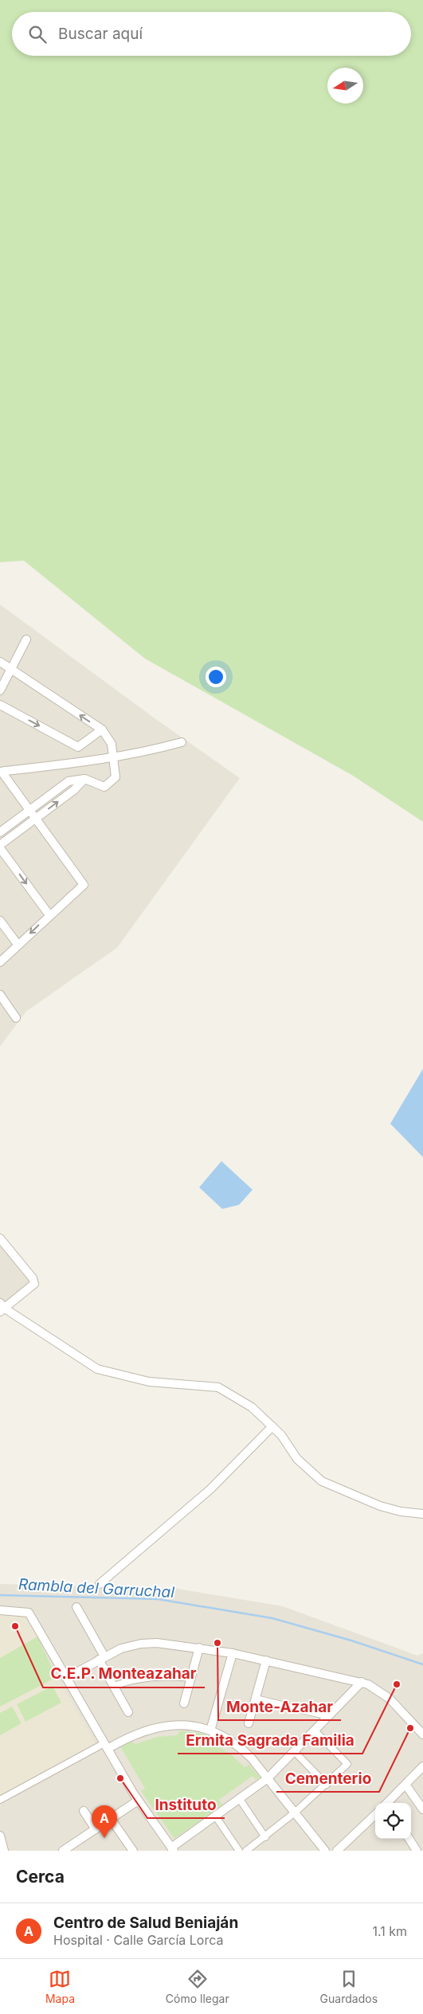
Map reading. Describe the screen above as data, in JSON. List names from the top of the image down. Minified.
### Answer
{"water":["Rambla del Garruchal"],"places":["C.E.P. Monteazahar","Monte-Azahar","Ermita Sagrada Familia","Cementerio","Instituto"],"north":"left","page":{"search":"Buscar aquí","pins":"A","heading":"Cerca","list":[{"mark":"A","name":"Centro de Salud Beniaján","note":"Hospital · Calle García Lorca","value":"1.1 km"}],"nav":["Mapa","Cómo llegar","Guardados"]}}
